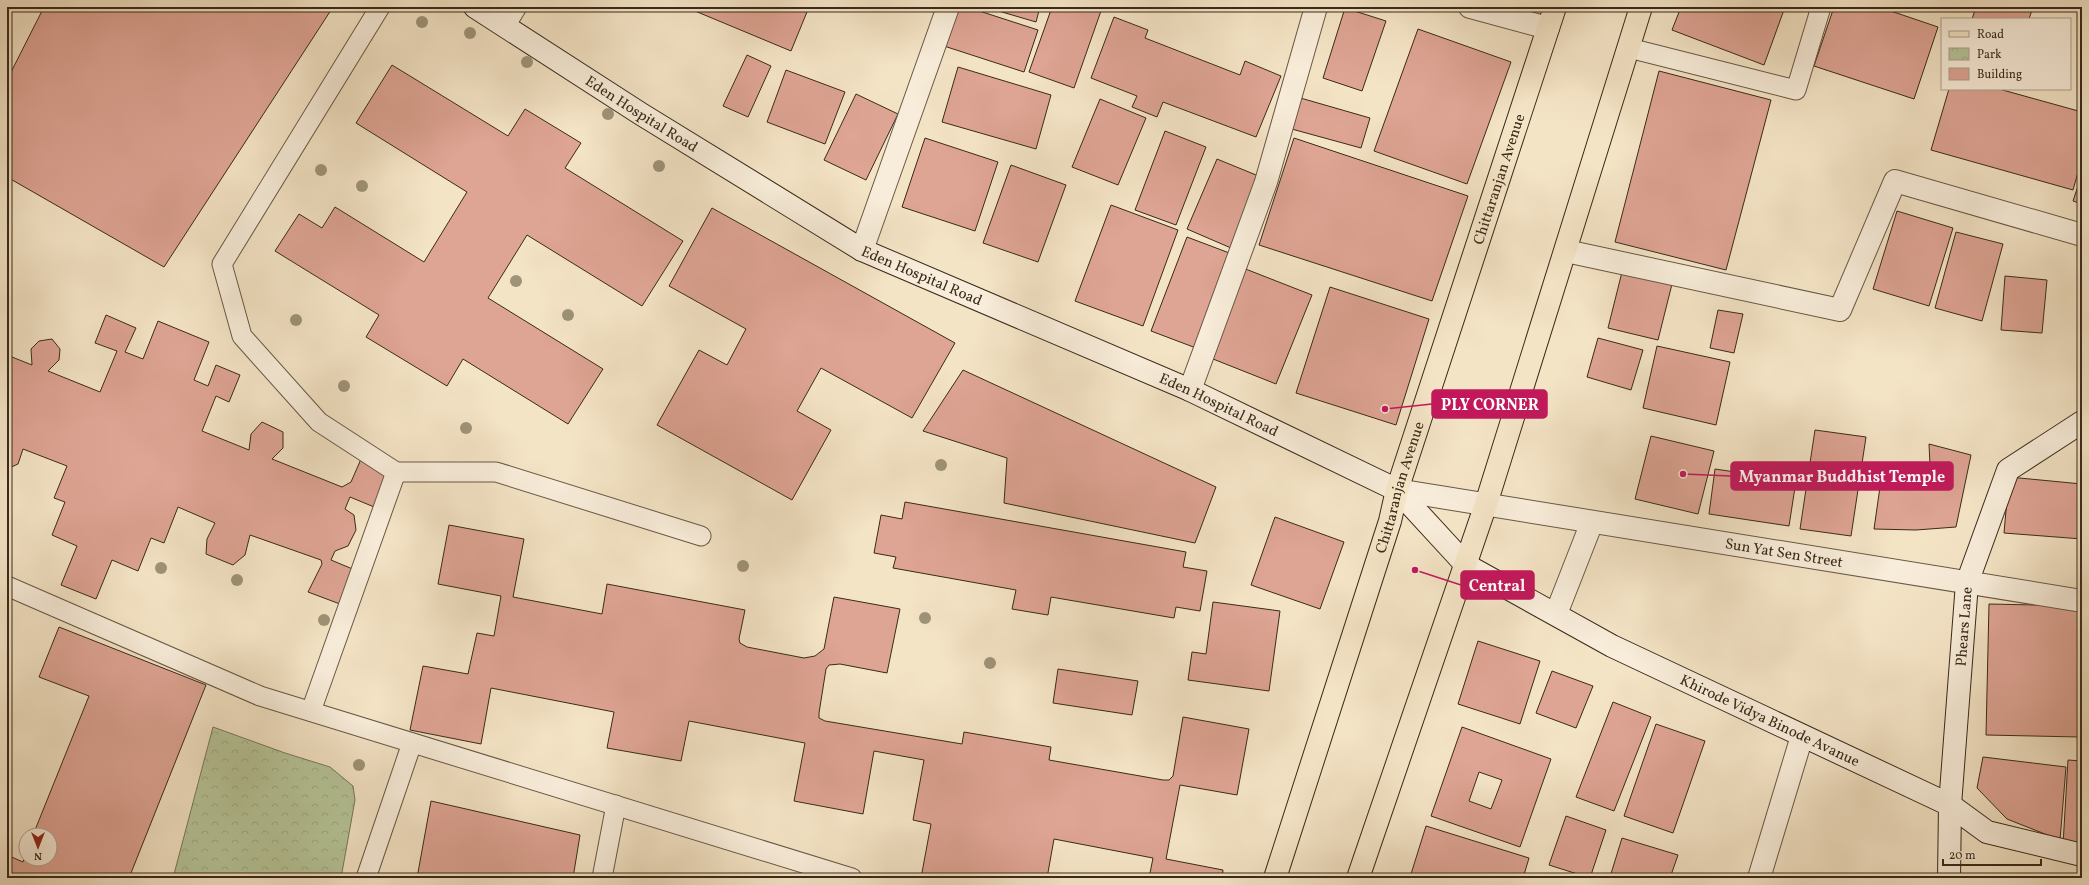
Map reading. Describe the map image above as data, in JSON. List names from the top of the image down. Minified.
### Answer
{"streets":{"main road":["Chittaranjan Avenue"],"street":["Eden Hospital Road","Sun Yat Sen Street","Phears Lane","Khirode Vidya Binode Avanue"]},"crossings":[["Eden Hospital Road","Chittaranjan Avenue"],["Eden Hospital Road","Sun Yat Sen Street"],["Eden Hospital Road","Khirode Vidya Binode Avanue"],["Chittaranjan Avenue","Sun Yat Sen Street"],["Chittaranjan Avenue","Khirode Vidya Binode Avanue"],["Sun Yat Sen Street","Phears Lane"],["Sun Yat Sen Street","Khirode Vidya Binode Avanue"],["Phears Lane","Khirode Vidya Binode Avanue"]],"places":["PLY CORNER","Myanmar Buddhist Temple","Central"],"legend":["Road","Park","Building"],"scale_bar":"20 m","north":"bottom"}
